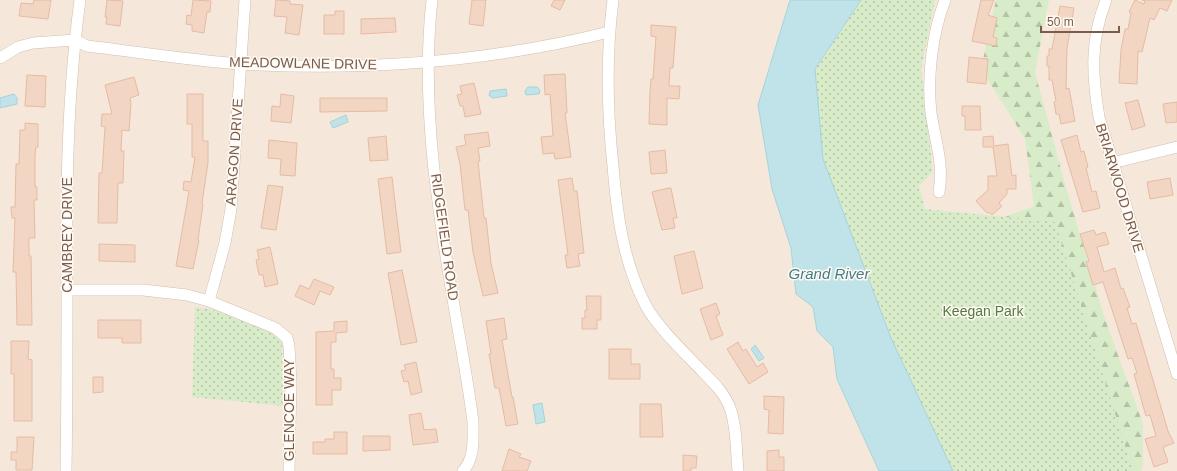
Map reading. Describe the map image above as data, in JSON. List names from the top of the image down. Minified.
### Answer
{"streets":{"street":["MEADOWLANE DRIVE","ARAGON DRIVE","BRIARWOOD DRIVE","CAMBREY DRIVE","RIDGEFIELD ROAD","GLENCOE WAY"]},"crossings":[["MEADOWLANE DRIVE","ARAGON DRIVE"],["MEADOWLANE DRIVE","CAMBREY DRIVE"],["MEADOWLANE DRIVE","RIDGEFIELD ROAD"],["ARAGON DRIVE","GLENCOE WAY"],["CAMBREY DRIVE","GLENCOE WAY"]],"water":["Grand River"],"parks":["Keegan Park"],"scale_bar":"50 m"}
